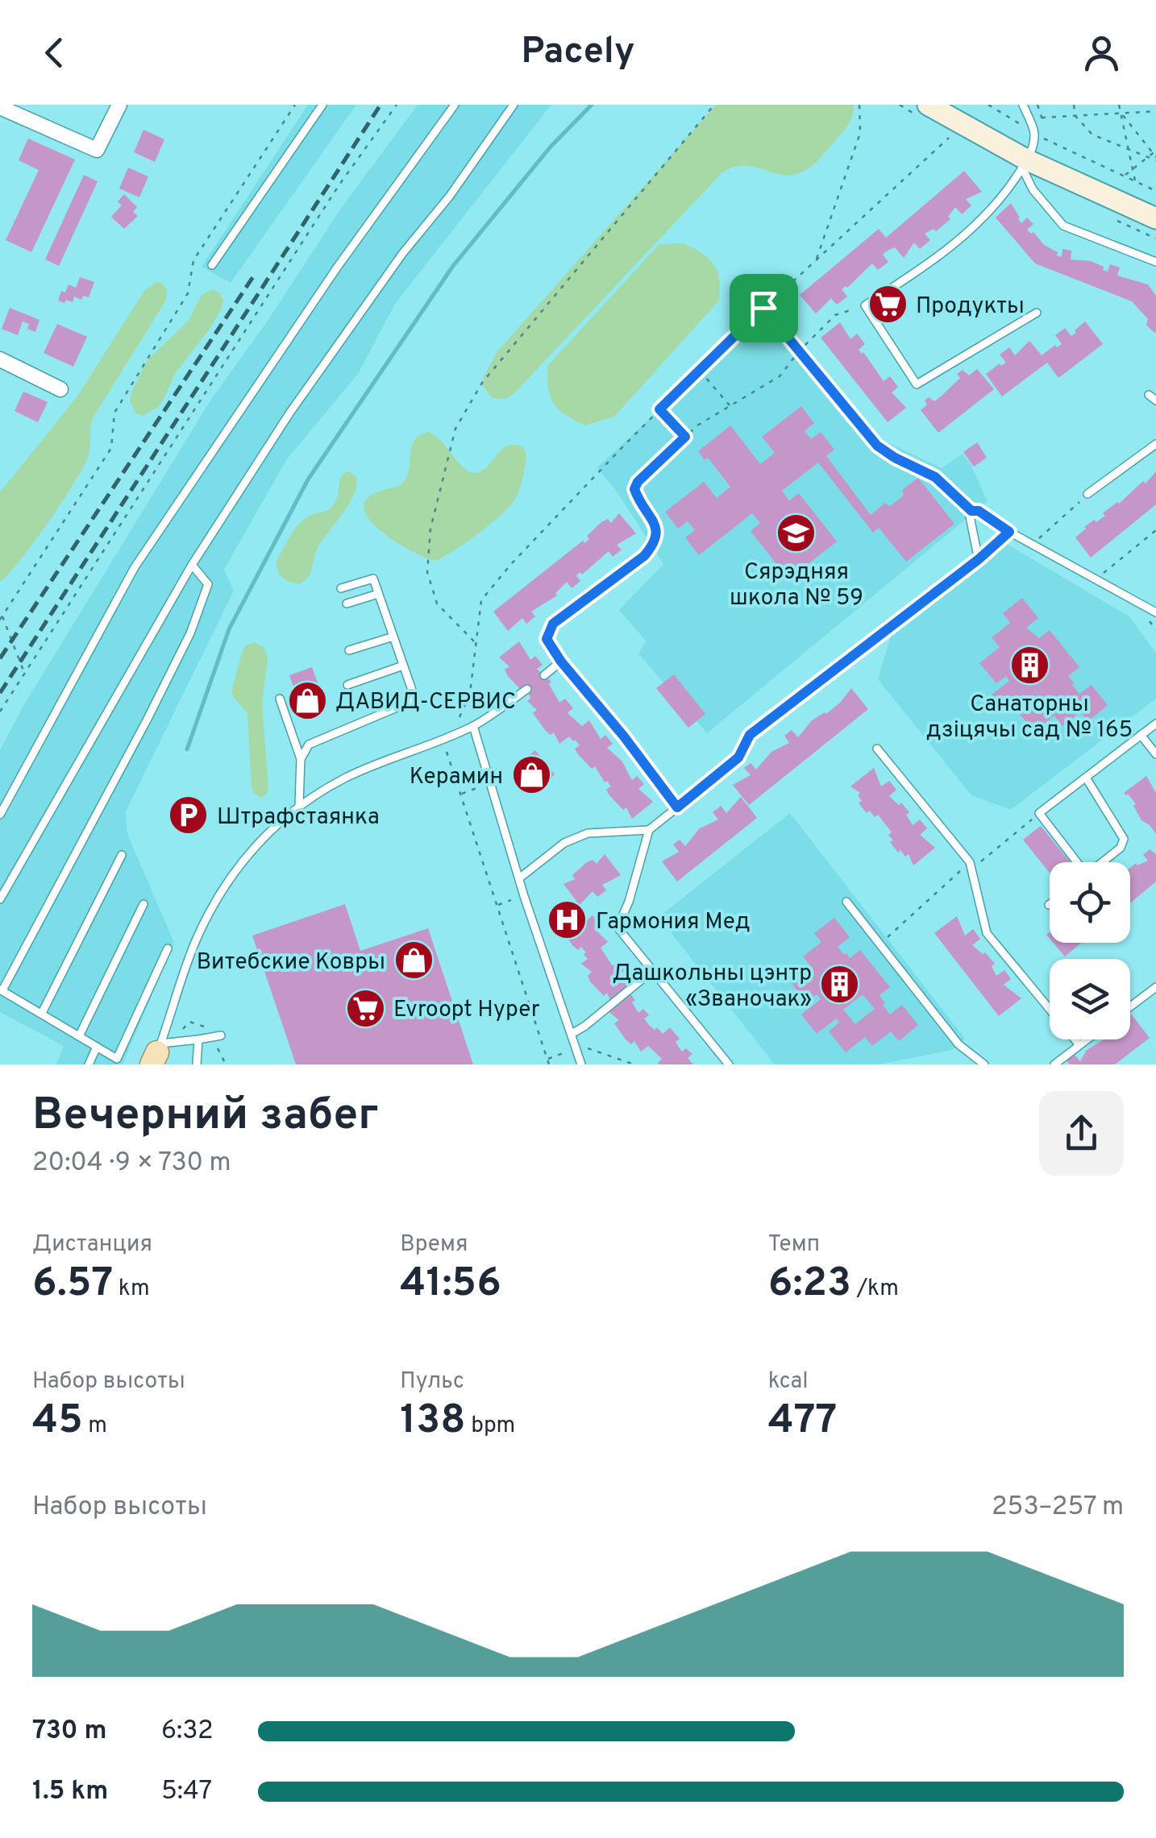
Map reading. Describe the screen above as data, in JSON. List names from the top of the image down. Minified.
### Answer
{"places":{"supermarket":["Продукты","Evroopt Hyper"],"school or university":["Сярэдняя школа № 59"],"building":["Санаторны дзіцячы сад № 165","Дашкольны цэнтр «Званочак»"],"shop":["ДАВИД-СЕРВИС","Керамин","Витебские Ковры"],"parking":["Штрафстаянка"],"hospital":["Гармония Мед"]},"page":{"header":"Pacely","heading":["Вечерний забег","20:04 · 9 × 730 m"],"stats":[["Дистанция","6.57 km"],["Время","41:56"],["Темп","6:23 /km"],["Набор высоты","45 m"],["Пульс","138 bpm"],["kcal","477"]],"chart":["Набор высоты","253–257 m"],"list":[{"name":"730 m","note":"6:32"},{"name":"1.5 km","note":"5:47"}]}}
